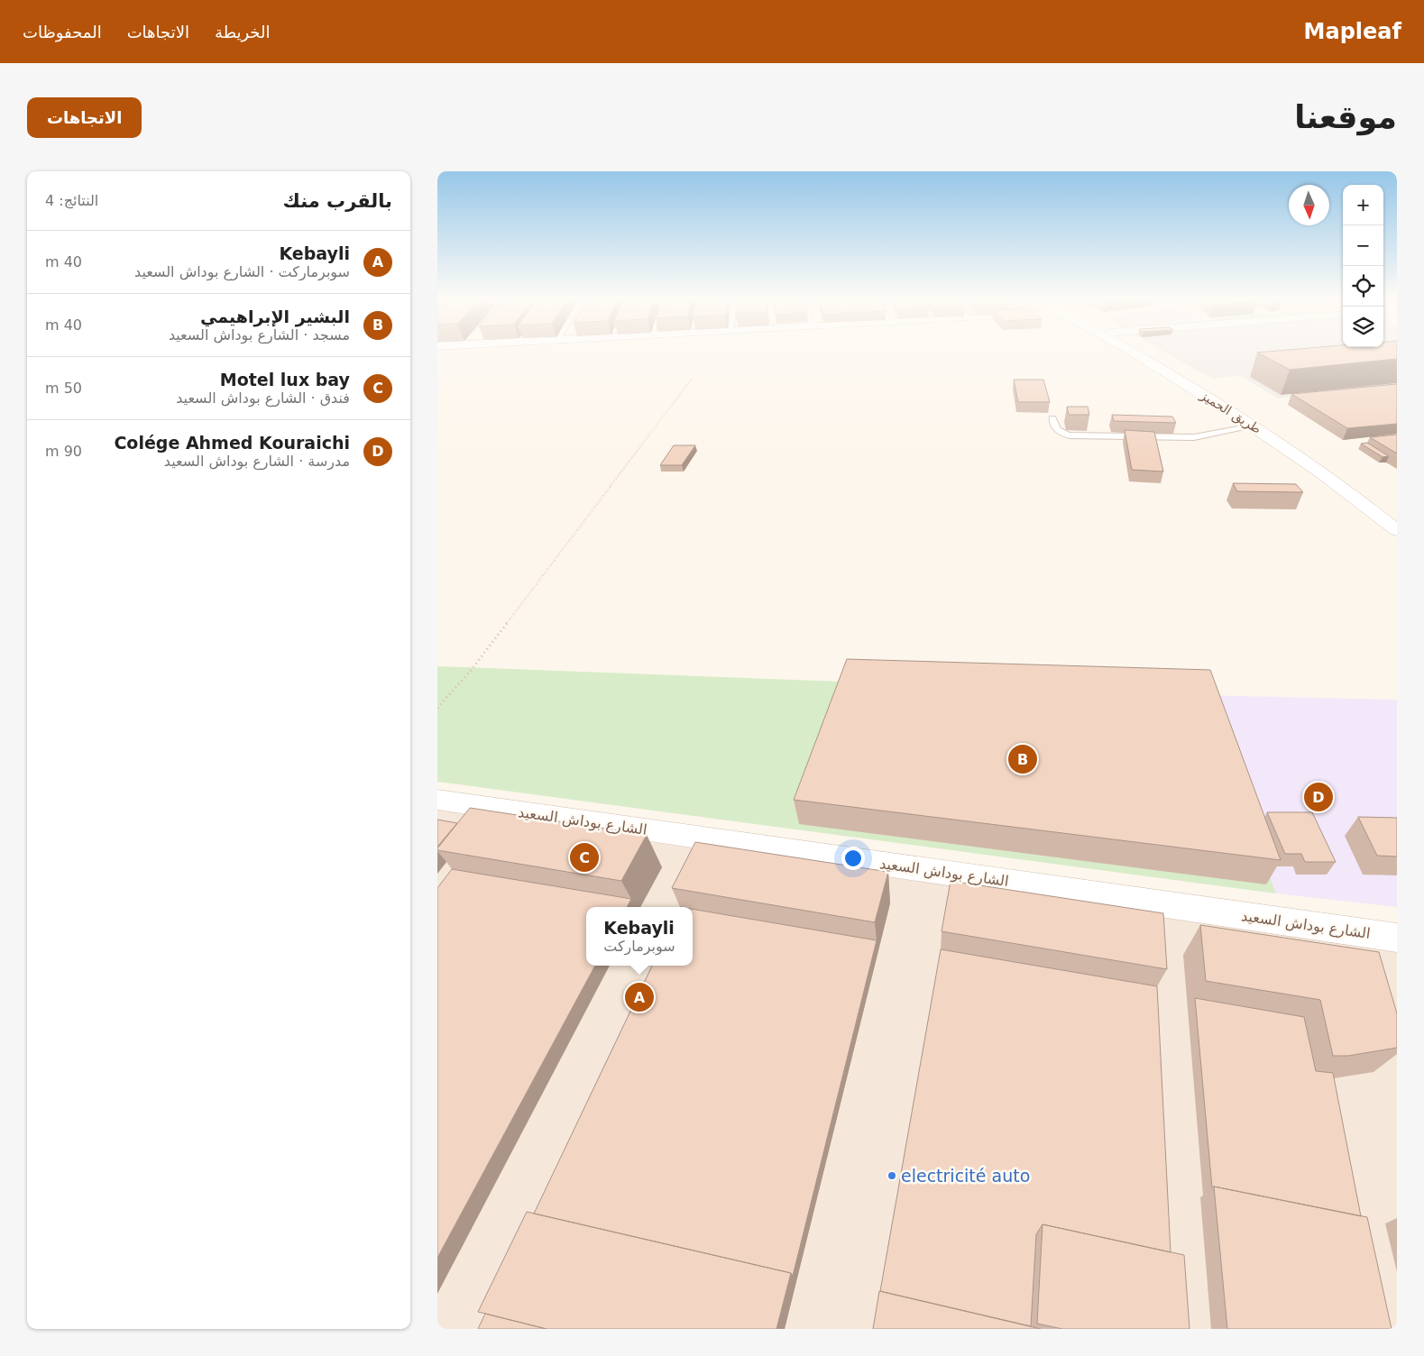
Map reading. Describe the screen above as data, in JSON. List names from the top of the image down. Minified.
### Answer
{"streets":{"street":["طريق الحميز","الشارع بوداش السعيد"]},"places":["electricité auto"],"north":"bottom","page":{"header":"Mapleaf","nav":["الخريطة","الاتجاهات","المحفوظات"],"buttons":"الاتجاهات","title":"موقعنا","heading":["بالقرب منك","النتائج: 4"],"map_buttons":["+","−"],"list":[{"mark":"A","name":"Kebayli","note":"سوبرماركت · الشارع بوداش السعيد","value":"40 m"},{"mark":"B","name":"البشير الإبراهيمي","note":"مسجد · الشارع بوداش السعيد","value":"40 m"},{"mark":"C","name":"Motel lux bay","note":"فندق · الشارع بوداش السعيد","value":"50 m"},{"mark":"D","name":"Colége Ahmed Kouraichi","note":"مدرسة · الشارع بوداش السعيد","value":"90 m"}],"pins":["B","D","C","A"],"popup":["Kebayli","سوبرماركت"]}}
